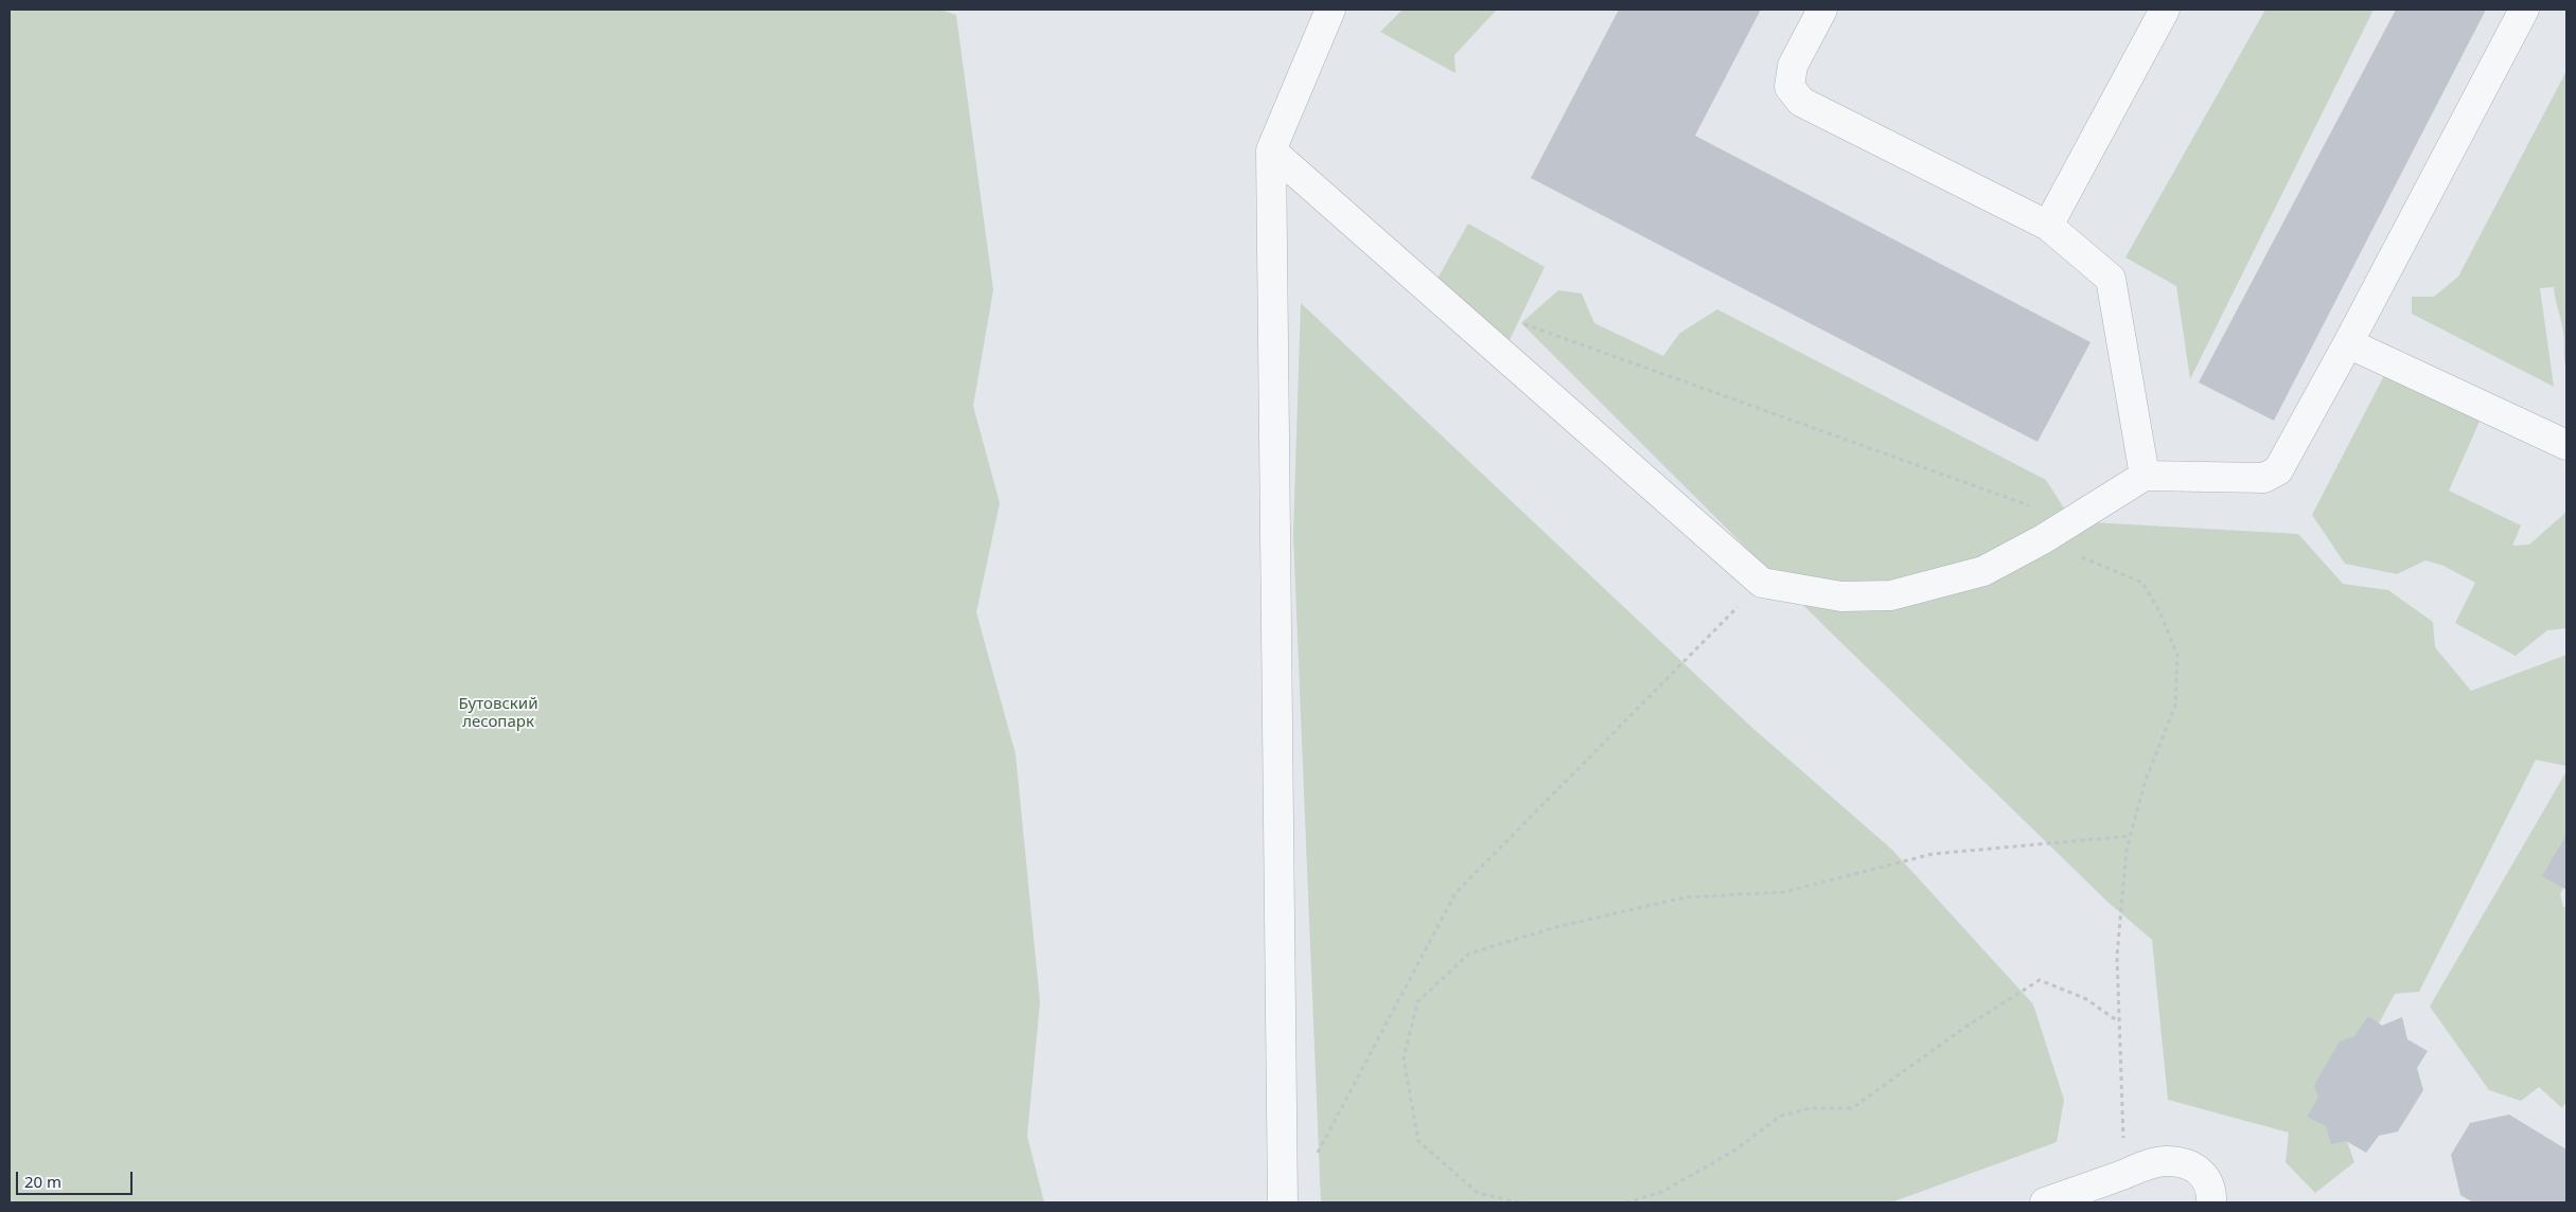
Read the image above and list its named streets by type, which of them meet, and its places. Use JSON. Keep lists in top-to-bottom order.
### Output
{
  "parks": ["Бутовский лесопарк"],
  "scale_bar": "20 m"
}
